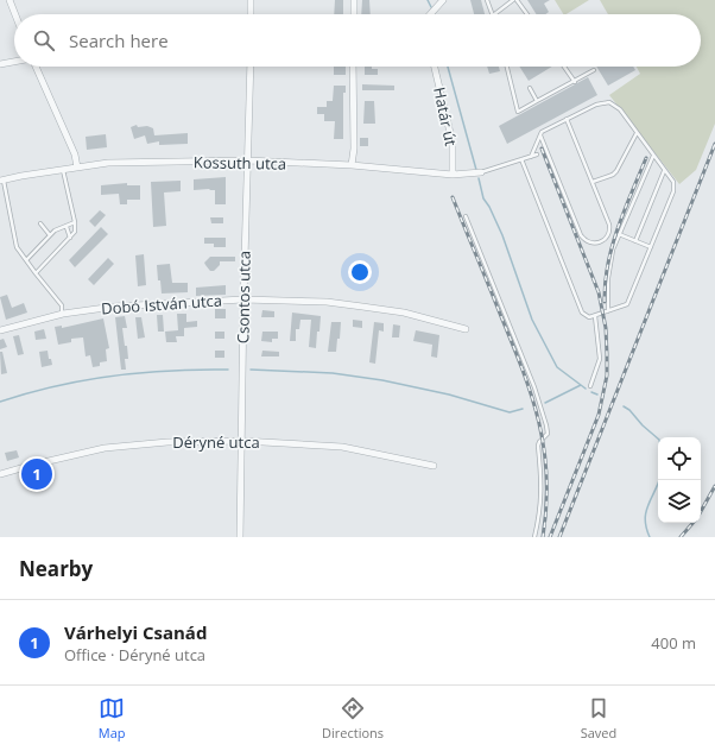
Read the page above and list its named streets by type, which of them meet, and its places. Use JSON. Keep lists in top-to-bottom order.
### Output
{
  "streets": {
    "street": [
      "Határ út",
      "Kossuth utca",
      "Csontos utca",
      "Dobó István utca",
      "Déryné utca"
    ]
  },
  "crossings": [
    ["Határ út", "Kossuth utca"],
    ["Kossuth utca", "Csontos utca"],
    ["Csontos utca", "Dobó István utca"],
    ["Csontos utca", "Déryné utca"]
  ],
  "page": {
    "search": "Search here",
    "pins": "1",
    "heading": "Nearby",
    "list": [
      {
        "mark": "1",
        "name": "Várhelyi Csanád",
        "note": "Office · Déryné utca",
        "value": "400 m"
      }
    ],
    "nav": ["Map", "Directions", "Saved"]
  }
}
